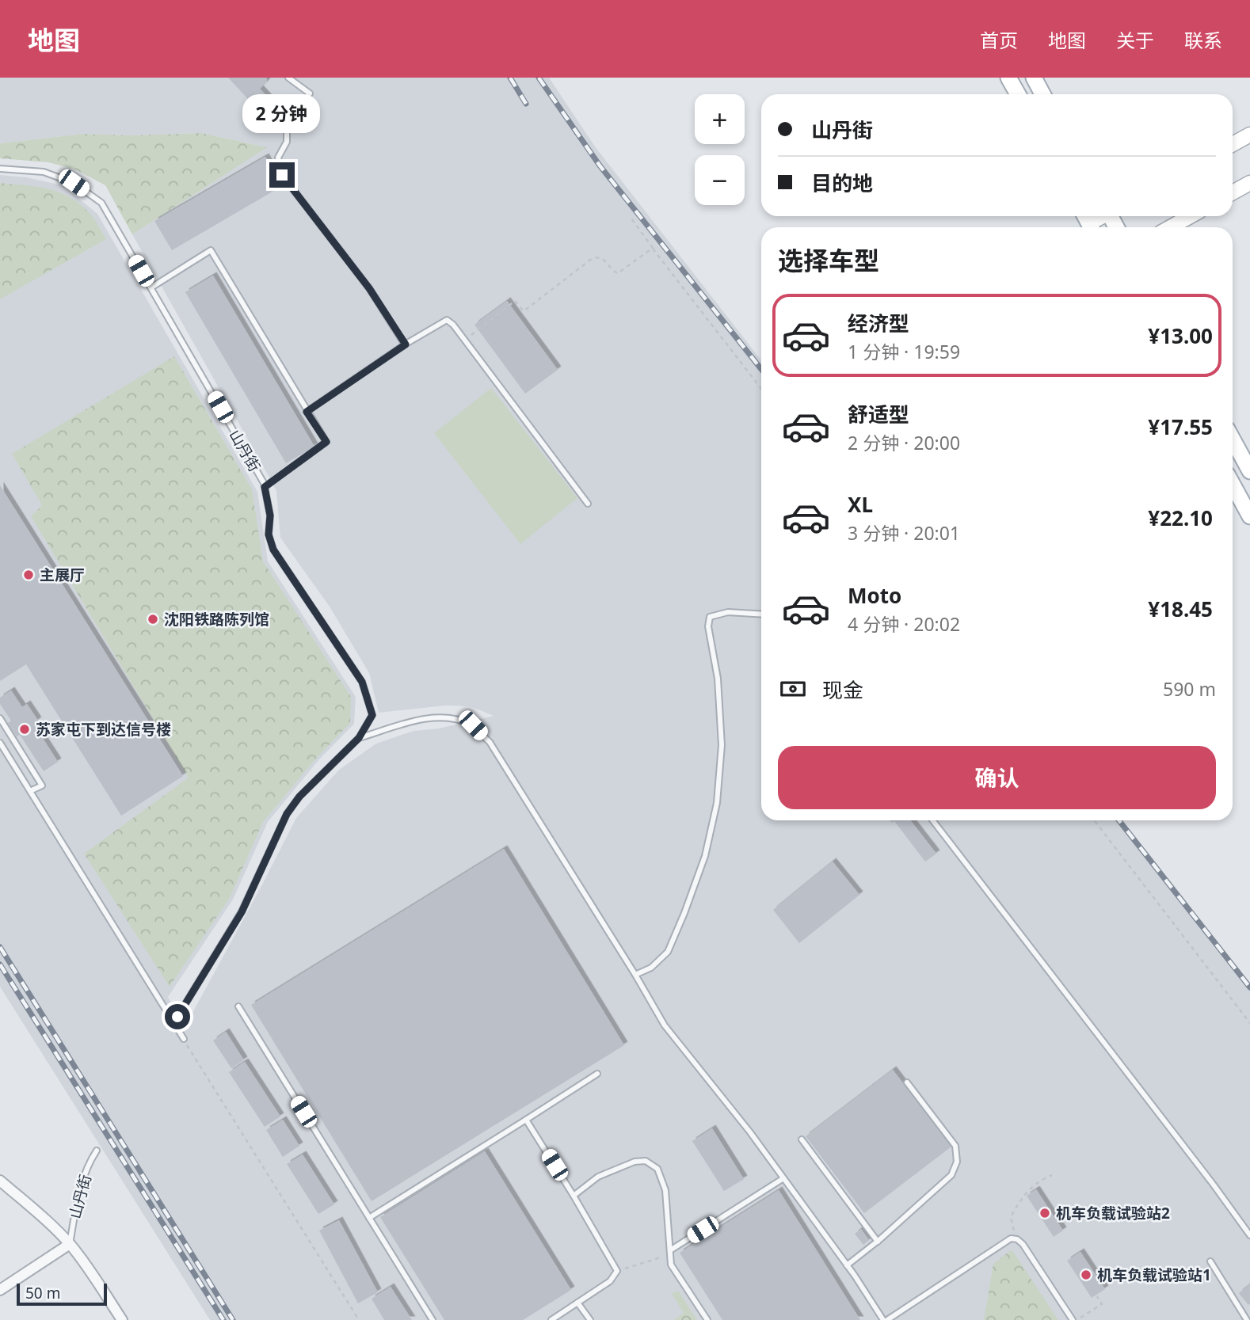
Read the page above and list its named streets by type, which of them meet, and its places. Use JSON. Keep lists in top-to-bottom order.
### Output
{
  "streets": {
    "lane": ["山丹街"]
  },
  "places": [
    "主展厅",
    "沈阳铁路陈列馆",
    "苏家屯下到达信号楼",
    "机车负载试验站2",
    "机车负载试验站1"
  ],
  "scale_bar": "50 m",
  "page": {
    "header": "地图",
    "nav": [
      "首页",
      "地图",
      "关于",
      "联系"
    ],
    "map_buttons": ["+", "−"],
    "bubble": "2 分钟",
    "banner": ["山丹街", "目的地"],
    "heading": "选择车型",
    "list": [
      {
        "name": "经济型",
        "note": "1 分钟 · 19:59",
        "value": "¥13.00"
      },
      {
        "name": "舒适型",
        "note": "2 分钟 · 20:00",
        "value": "¥17.55"
      },
      {
        "name": "XL",
        "note": "3 分钟 · 20:01",
        "value": "¥22.10"
      },
      {
        "name": "Moto",
        "note": "4 分钟 · 20:02",
        "value": "¥18.45"
      }
    ],
    "pay": ["现金", "590 m"],
    "buttons": "确认",
    "scale": "50 m"
  }
}
